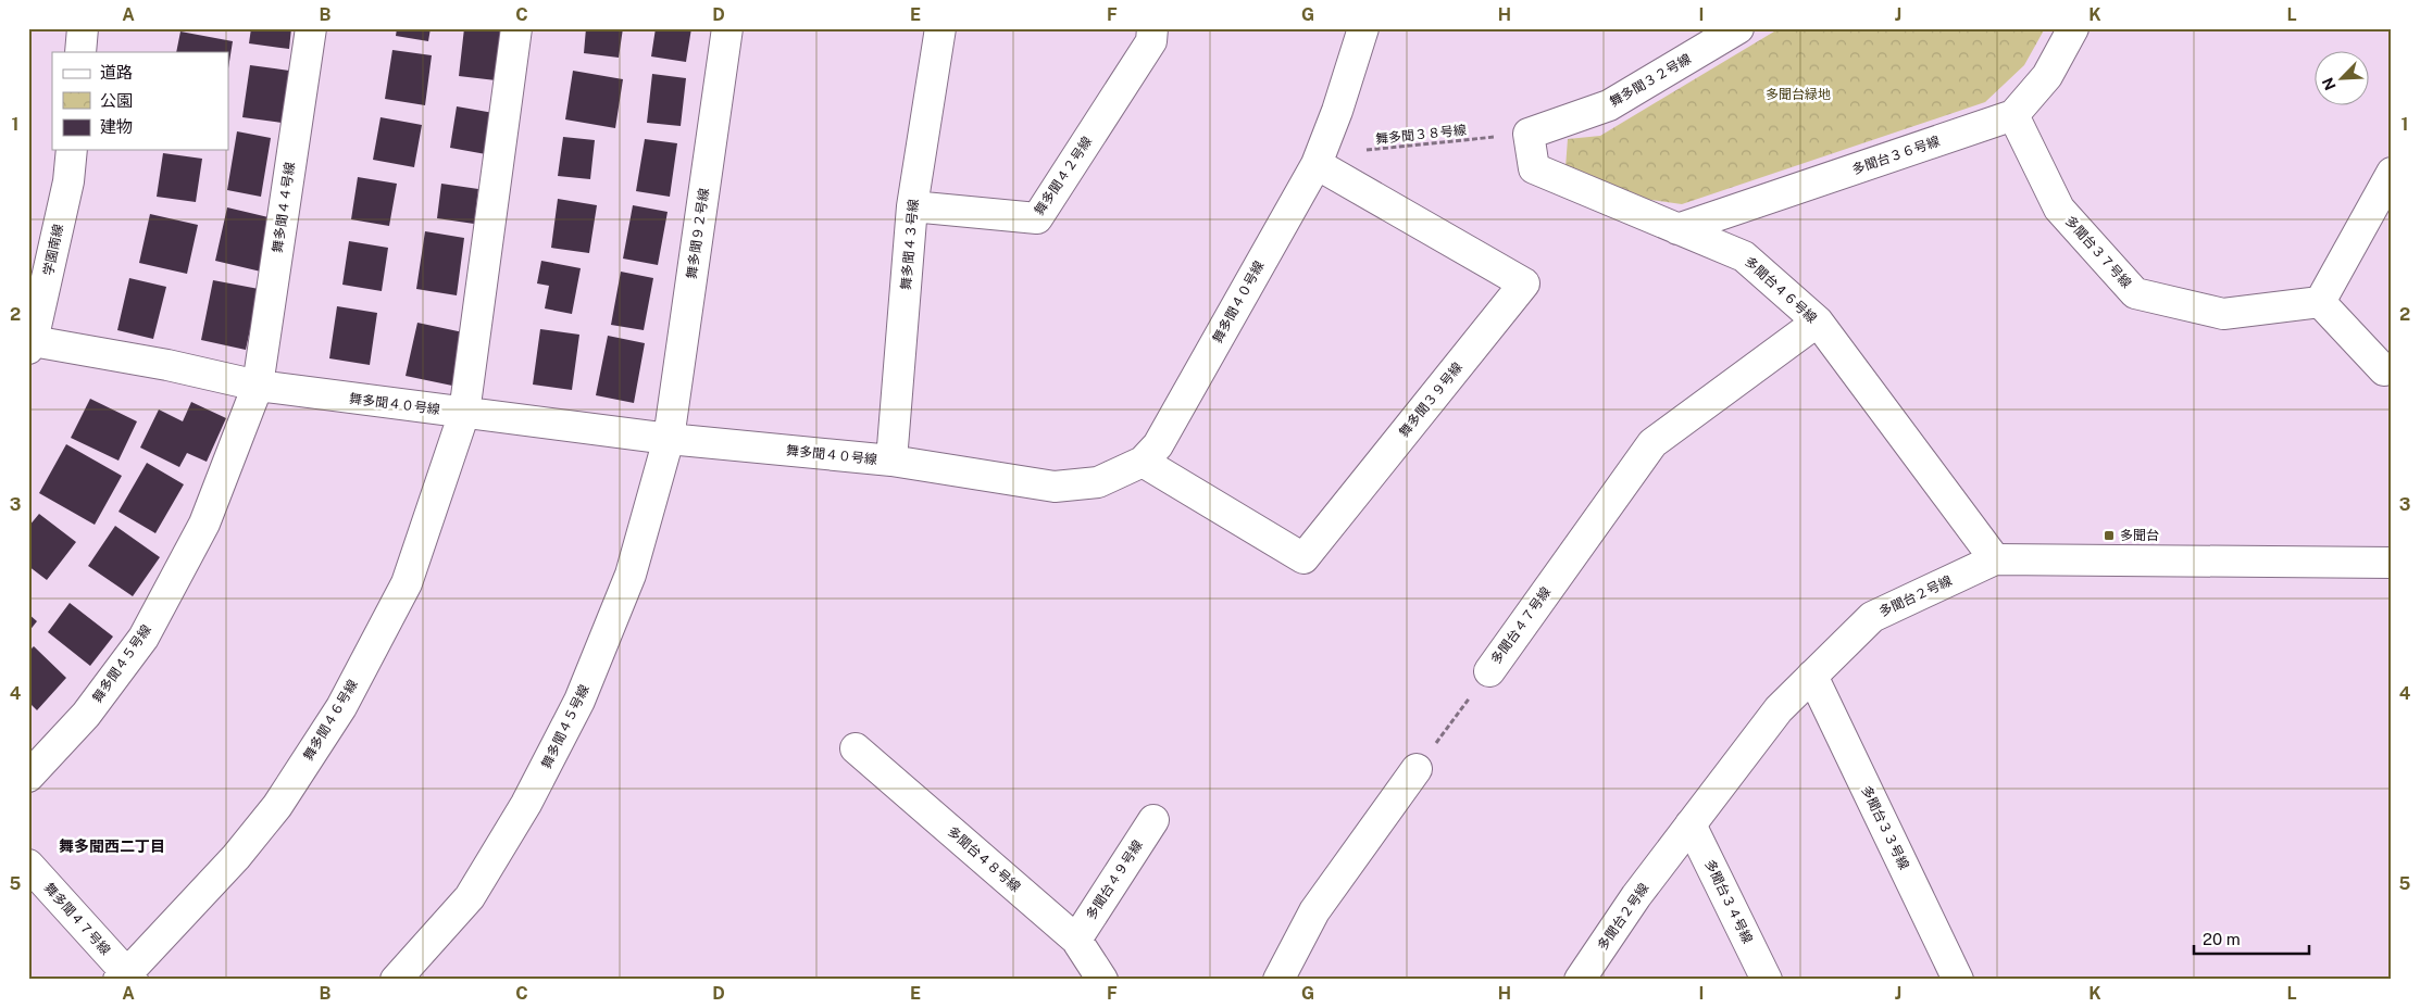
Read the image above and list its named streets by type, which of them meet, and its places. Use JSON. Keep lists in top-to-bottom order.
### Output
{
  "streets": {
    "street": [
      "舞多聞３２号線",
      "多聞台３６号線",
      "舞多聞４２号線",
      "舞多聞４４号線",
      "舞多聞９２号線",
      "舞多聞４３号線",
      "学園南線",
      "多聞台３７号線",
      "多聞台４６号線",
      "舞多聞４０号線",
      "舞多聞３９号線",
      "多聞台２号線",
      "多聞台４７号線",
      "舞多聞４５号線",
      "舞多聞４６号線",
      "多聞台３３号線",
      "多聞台４８号線",
      "多聞台４９号線",
      "多聞台３４号線",
      "舞多聞４７号線"
    ],
    "path": ["舞多聞３８号線"]
  },
  "crossings": [
    ["舞多聞３２号線", "舞多聞３８号線"],
    ["舞多聞３２号線", "多聞台４６号線"],
    ["舞多聞３８号線", "多聞台４６号線"],
    ["舞多聞３８号線", "舞多聞４０号線"],
    ["舞多聞３８号線", "舞多聞３９号線"],
    ["多聞台３６号線", "多聞台３７号線"],
    ["多聞台３６号線", "多聞台４６号線"],
    ["舞多聞４２号線", "舞多聞４３号線"],
    ["舞多聞４４号線", "舞多聞４０号線"],
    ["舞多聞４４号線", "舞多聞４５号線"],
    ["舞多聞９２号線", "舞多聞４０号線"],
    ["舞多聞９２号線", "舞多聞４５号線"],
    ["舞多聞４３号線", "舞多聞４０号線"],
    ["学園南線", "舞多聞４０号線"],
    ["多聞台４６号線", "多聞台２号線"],
    ["多聞台４６号線", "多聞台４７号線"],
    ["舞多聞４０号線", "舞多聞３９号線"],
    ["舞多聞４０号線", "舞多聞４５号線"],
    ["舞多聞４０号線", "舞多聞４６号線"],
    ["多聞台２号線", "多聞台３３号線"],
    ["多聞台２号線", "多聞台３４号線"],
    ["舞多聞４６号線", "舞多聞４７号線"],
    ["多聞台４８号線", "多聞台４９号線"]
  ],
  "districts": ["舞多聞西二丁目"],
  "parks": ["多聞台緑地"],
  "places": {
    "transit": ["多聞台"]
  },
  "legend": ["道路", "公園", "建物"],
  "scale_bar": "20 m",
  "north": "bottom left",
  "grid": {
    "columns": [
      "A",
      "B",
      "C",
      "D",
      "E",
      "F",
      "G",
      "H",
      "I",
      "J",
      "K",
      "L"
    ],
    "rows": [
      "1",
      "2",
      "3",
      "4",
      "5"
    ]
  }
}
